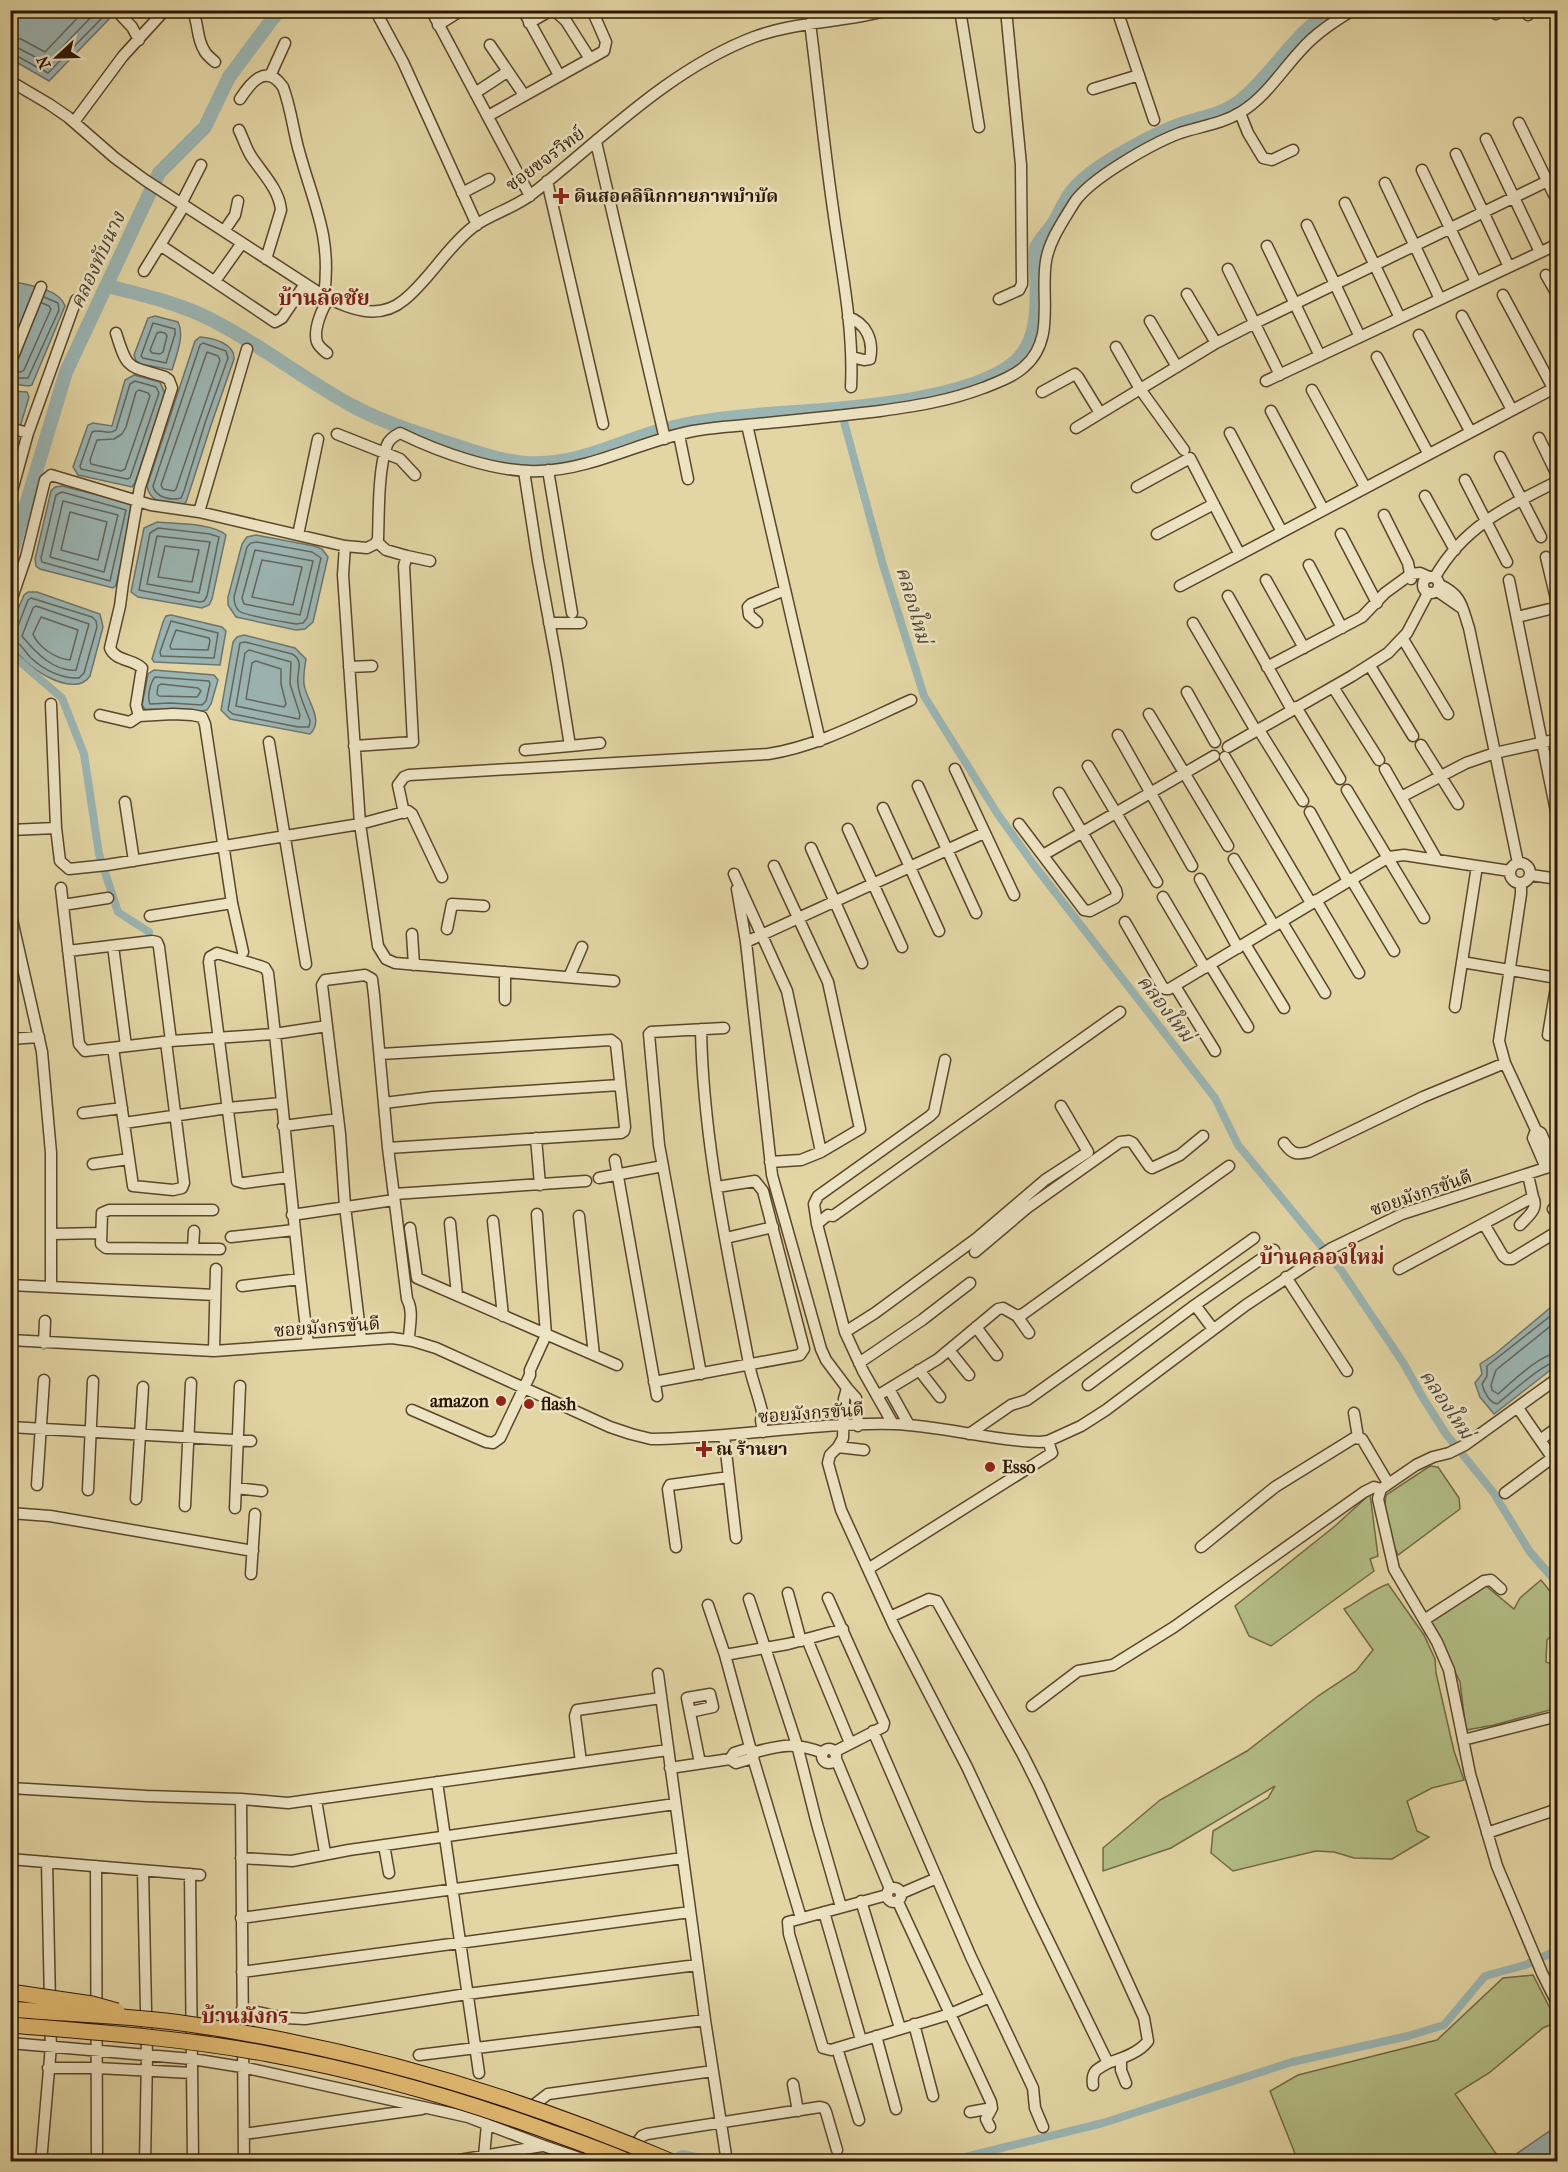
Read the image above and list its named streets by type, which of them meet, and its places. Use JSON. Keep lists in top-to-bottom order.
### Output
{
  "streets": {
    "street": ["ซอยขจรวิทย์", "ซอยมังกรขันดี"]
  },
  "districts": ["บ้านลัดชัย", "บ้านคลองใหม่", "บ้านมังกร"],
  "water": ["คลองทับนาง", "คลองใหม่"],
  "places": {
    "health": ["ดินสอคลินิกกายภาพบำบัด", "ณ ร้านยา"],
    "other": ["amazon", "flash", "Esso"]
  },
  "north": "left"
}
